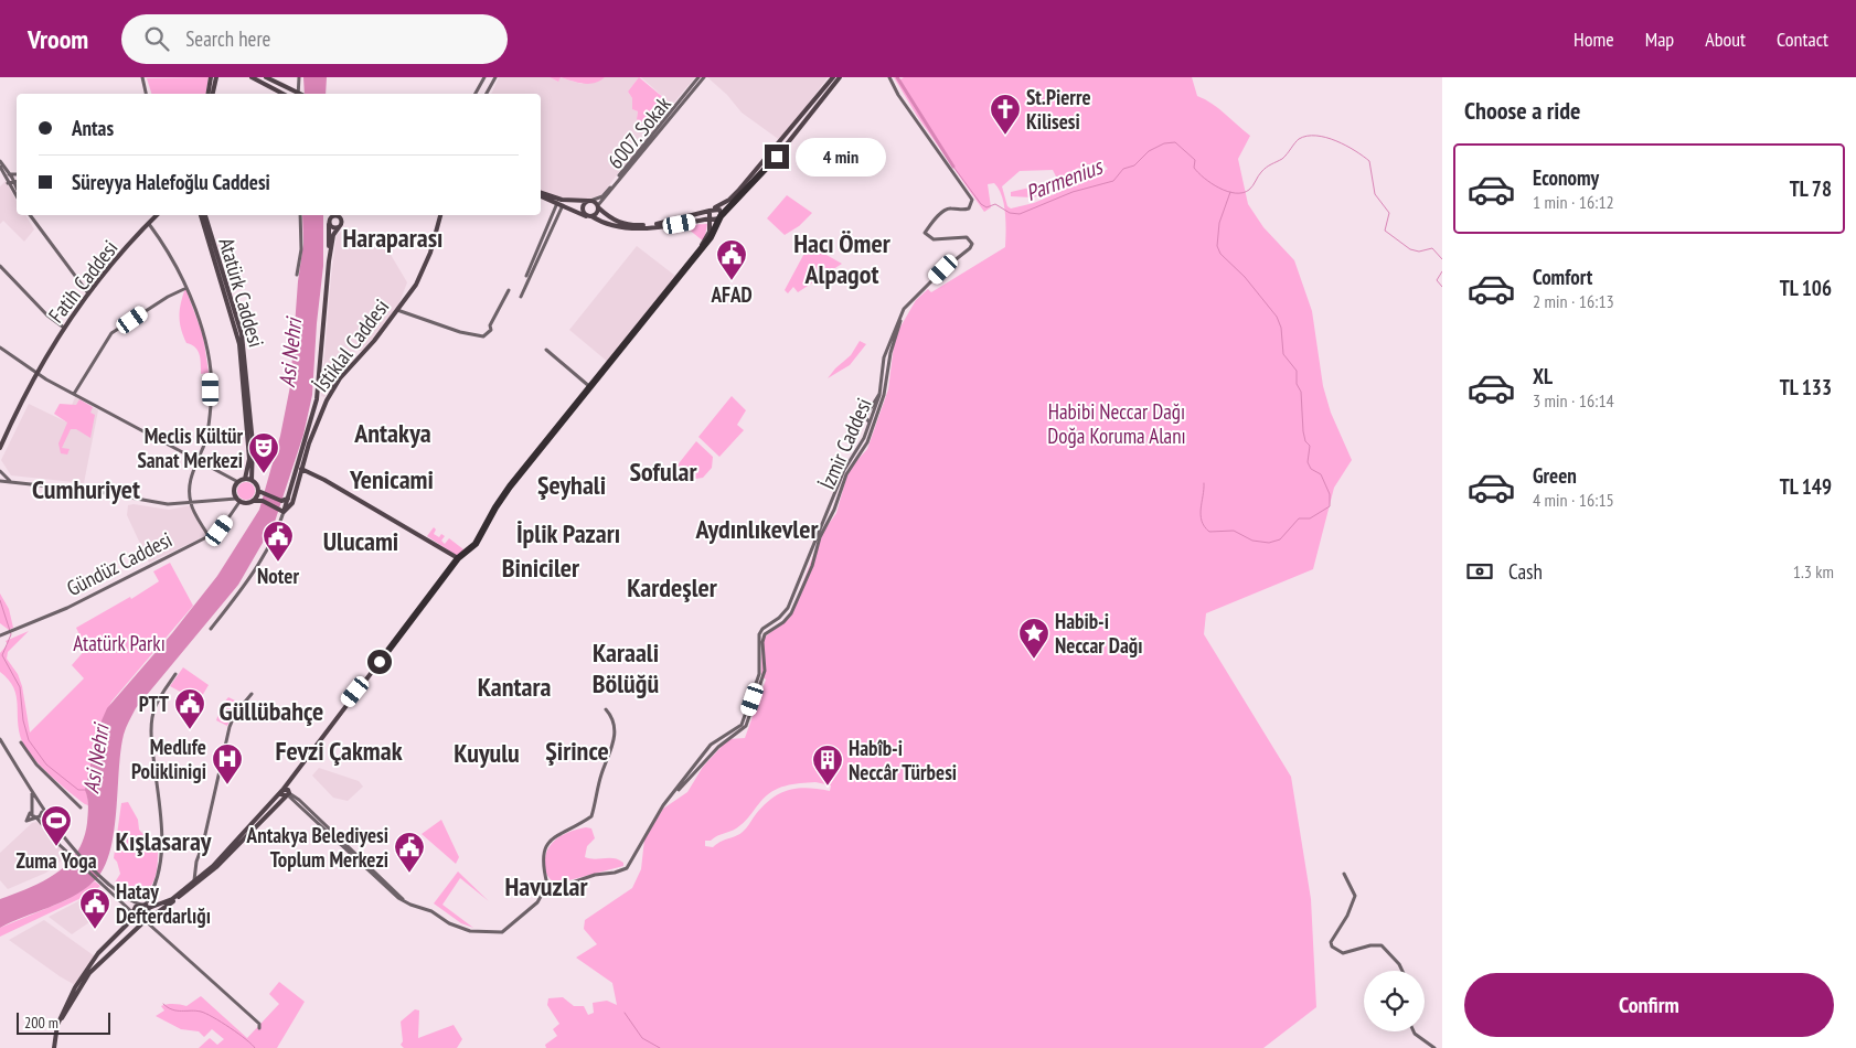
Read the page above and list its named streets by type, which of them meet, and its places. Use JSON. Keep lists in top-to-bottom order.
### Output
{
  "streets": {
    "main road": ["Fatih Caddesi", "Atatürk Caddesi", "İstiklal Caddesi"],
    "street": ["6007. Sokak", "İzmir Caddesi", "Gündüz Caddesi"]
  },
  "crossings": [
    ["Atatürk Caddesi", "Gündüz Caddesi"]
  ],
  "districts": [
    "Haraparası",
    "Hacı Ömer Alpagot",
    "Antakya",
    "Sofular",
    "Yenicami",
    "Şeyhali",
    "Cumhuriyet",
    "Aydınlıkevler",
    "İplik Pazarı",
    "Ulucami",
    "Biniciler",
    "Kardeşler",
    "Karaali Bölüğü",
    "Kantara",
    "Güllübahçe",
    "Fevzi Çakmak",
    "Şirince",
    "Kuyulu",
    "Kışlasaray",
    "Havuzlar"
  ],
  "water": ["Parmenius", "Asi Nehri"],
  "parks": ["Habibi Neccar Dağı Doğa Koruma Alanı", "Atatürk Parkı"],
  "places": {
    "church": ["St.Pierre Kilisesi"],
    "public building": [
      "AFAD",
      "Noter",
      "PTT",
      "Antakya Belediyesi Toplum Merkezi",
      "Hatay Defterdarlığı"
    ],
    "theatre": ["Meclis Kültür Sanat Merkezi"],
    "place": ["Habib-i Neccar Dağı"],
    "hospital": ["Medlıfe Poliklinigi"],
    "building": ["Habîb-i Neccâr Türbesi"],
    "sports": ["Zuma Yoga"]
  },
  "scale_bar": "200 m",
  "page": {
    "header": "Vroom",
    "search": "Search here",
    "nav": [
      "Home",
      "Map",
      "About",
      "Contact"
    ],
    "heading": "Choose a ride",
    "banner": ["Antas", "Süreyya Halefoğlu Caddesi"],
    "bubble": "4 min",
    "list": [
      {
        "name": "Economy",
        "note": "1 min · 16:12",
        "value": "TL 78"
      },
      {
        "name": "Comfort",
        "note": "2 min · 16:13",
        "value": "TL 106"
      },
      {
        "name": "XL",
        "note": "3 min · 16:14",
        "value": "TL 133"
      },
      {
        "name": "Green",
        "note": "4 min · 16:15",
        "value": "TL 149"
      }
    ],
    "pay": ["Cash", "1.3 km"],
    "buttons": "Confirm",
    "scale": "200 m"
  }
}
